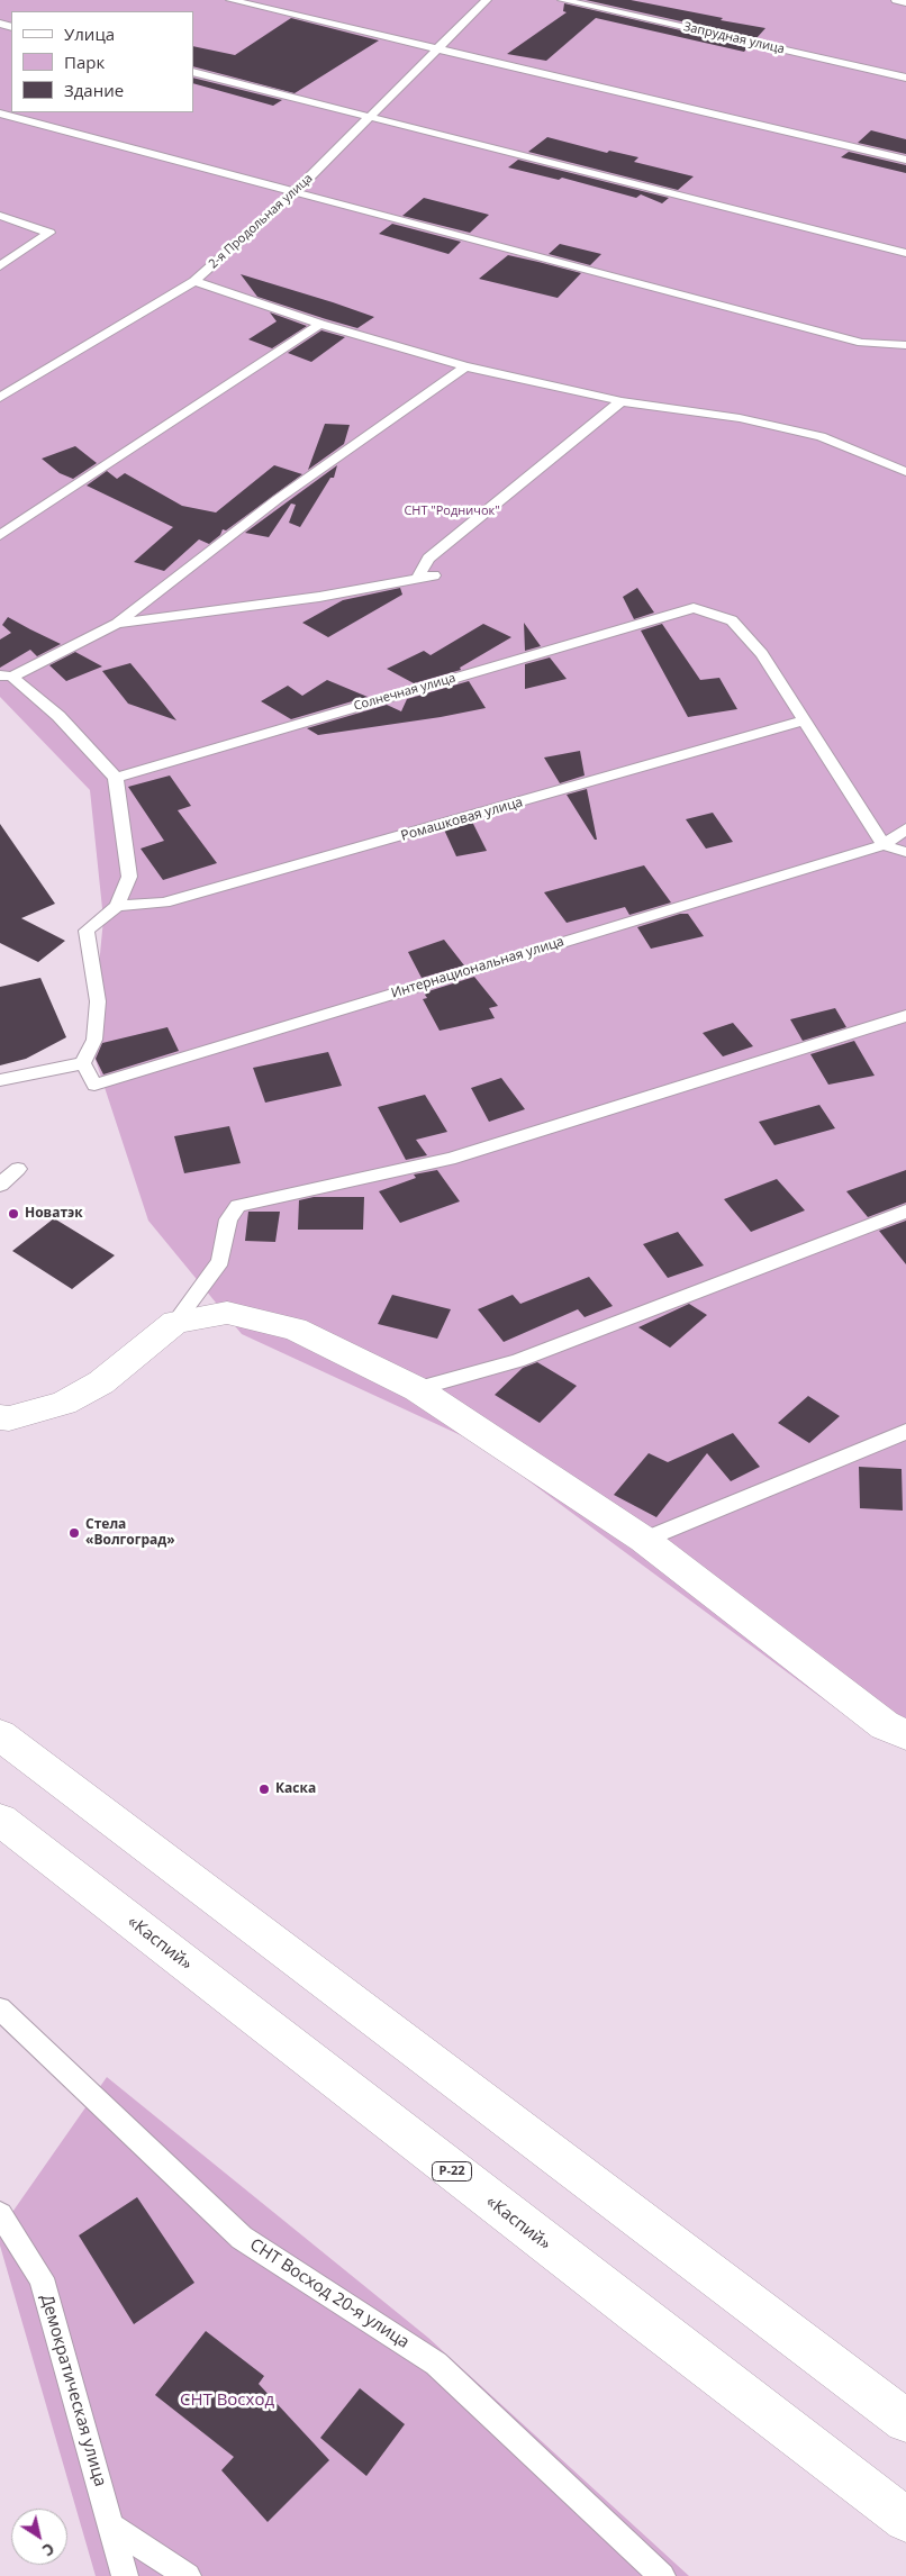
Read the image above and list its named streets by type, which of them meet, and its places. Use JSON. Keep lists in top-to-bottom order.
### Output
{
  "streets": {
    "main road": ["«Каспий»", "Р-22"],
    "lane": [
      "Запрудная улица",
      "2-я Продольная улица",
      "Солнечная улица",
      "Ромашковая улица",
      "Интернациональная улица",
      "СНТ Восход 20-я улица",
      "Демократическая улица"
    ]
  },
  "crossings": [
    ["Солнечная улица", "Ромашковая улица"]
  ],
  "parks": ["СНТ \"Родничок\"", "СНТ Восход"],
  "places": ["Новатэк", "Стела «Волгоград»", "Каска"],
  "legend": ["Улица", "Парк", "Здание"],
  "north": "bottom right"
}
